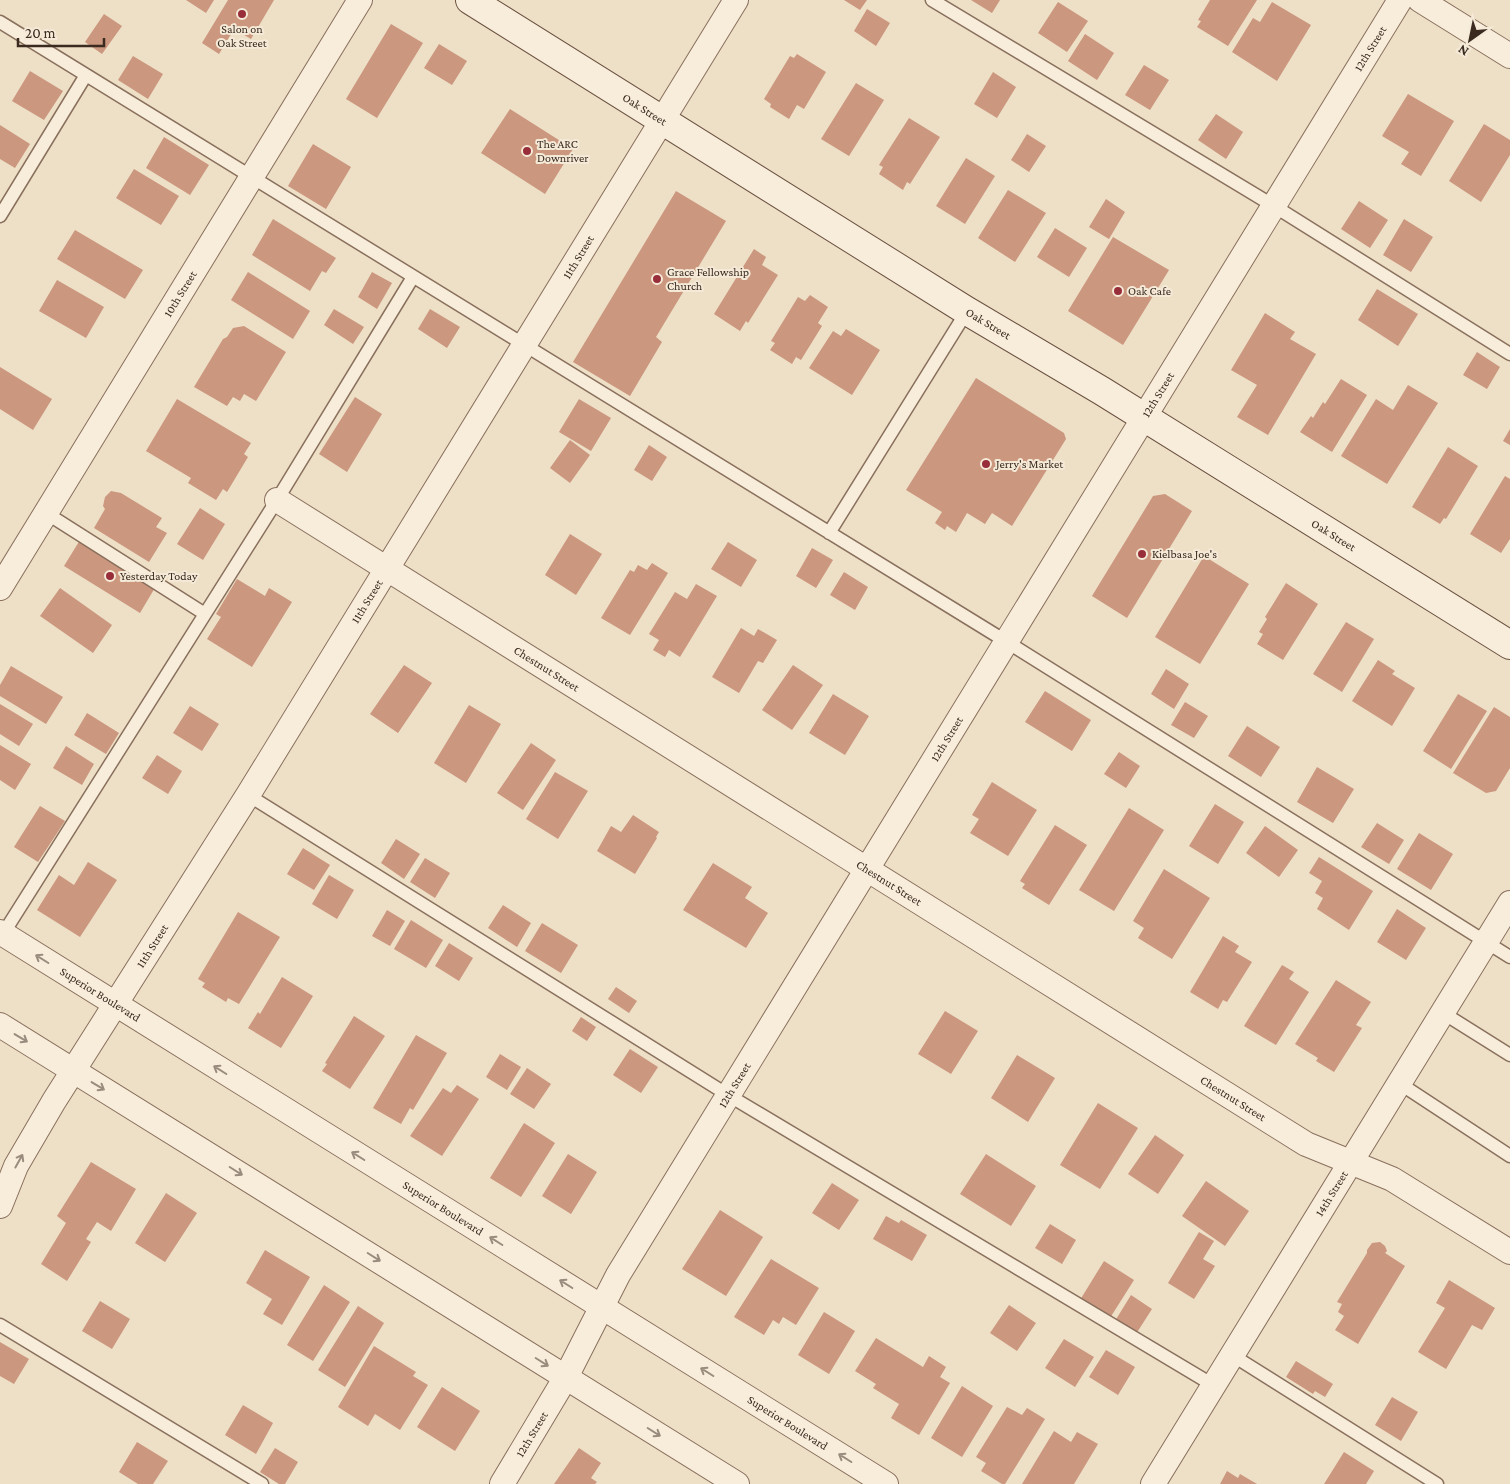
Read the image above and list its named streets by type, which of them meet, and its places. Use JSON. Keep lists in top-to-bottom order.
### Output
{
  "streets": {
    "street": [
      "12th Street",
      "Oak Street",
      "11th Street",
      "10th Street",
      "Chestnut Street",
      "Superior Boulevard",
      "14th Street"
    ]
  },
  "crossings": [
    ["12th Street", "Oak Street"],
    ["12th Street", "Chestnut Street"],
    ["12th Street", "Superior Boulevard"],
    ["Oak Street", "11th Street"],
    ["11th Street", "Chestnut Street"],
    ["11th Street", "Superior Boulevard"],
    ["Chestnut Street", "14th Street"]
  ],
  "places": [
    "Salon on Oak Street",
    "The ARC Downriver",
    "Grace Fellowship Church",
    "Oak Cafe",
    "Jerry's Market",
    "Kielbasa Joe's",
    "Yesterday Today"
  ],
  "scale_bar": "20 m",
  "north": "bottom left"
}
